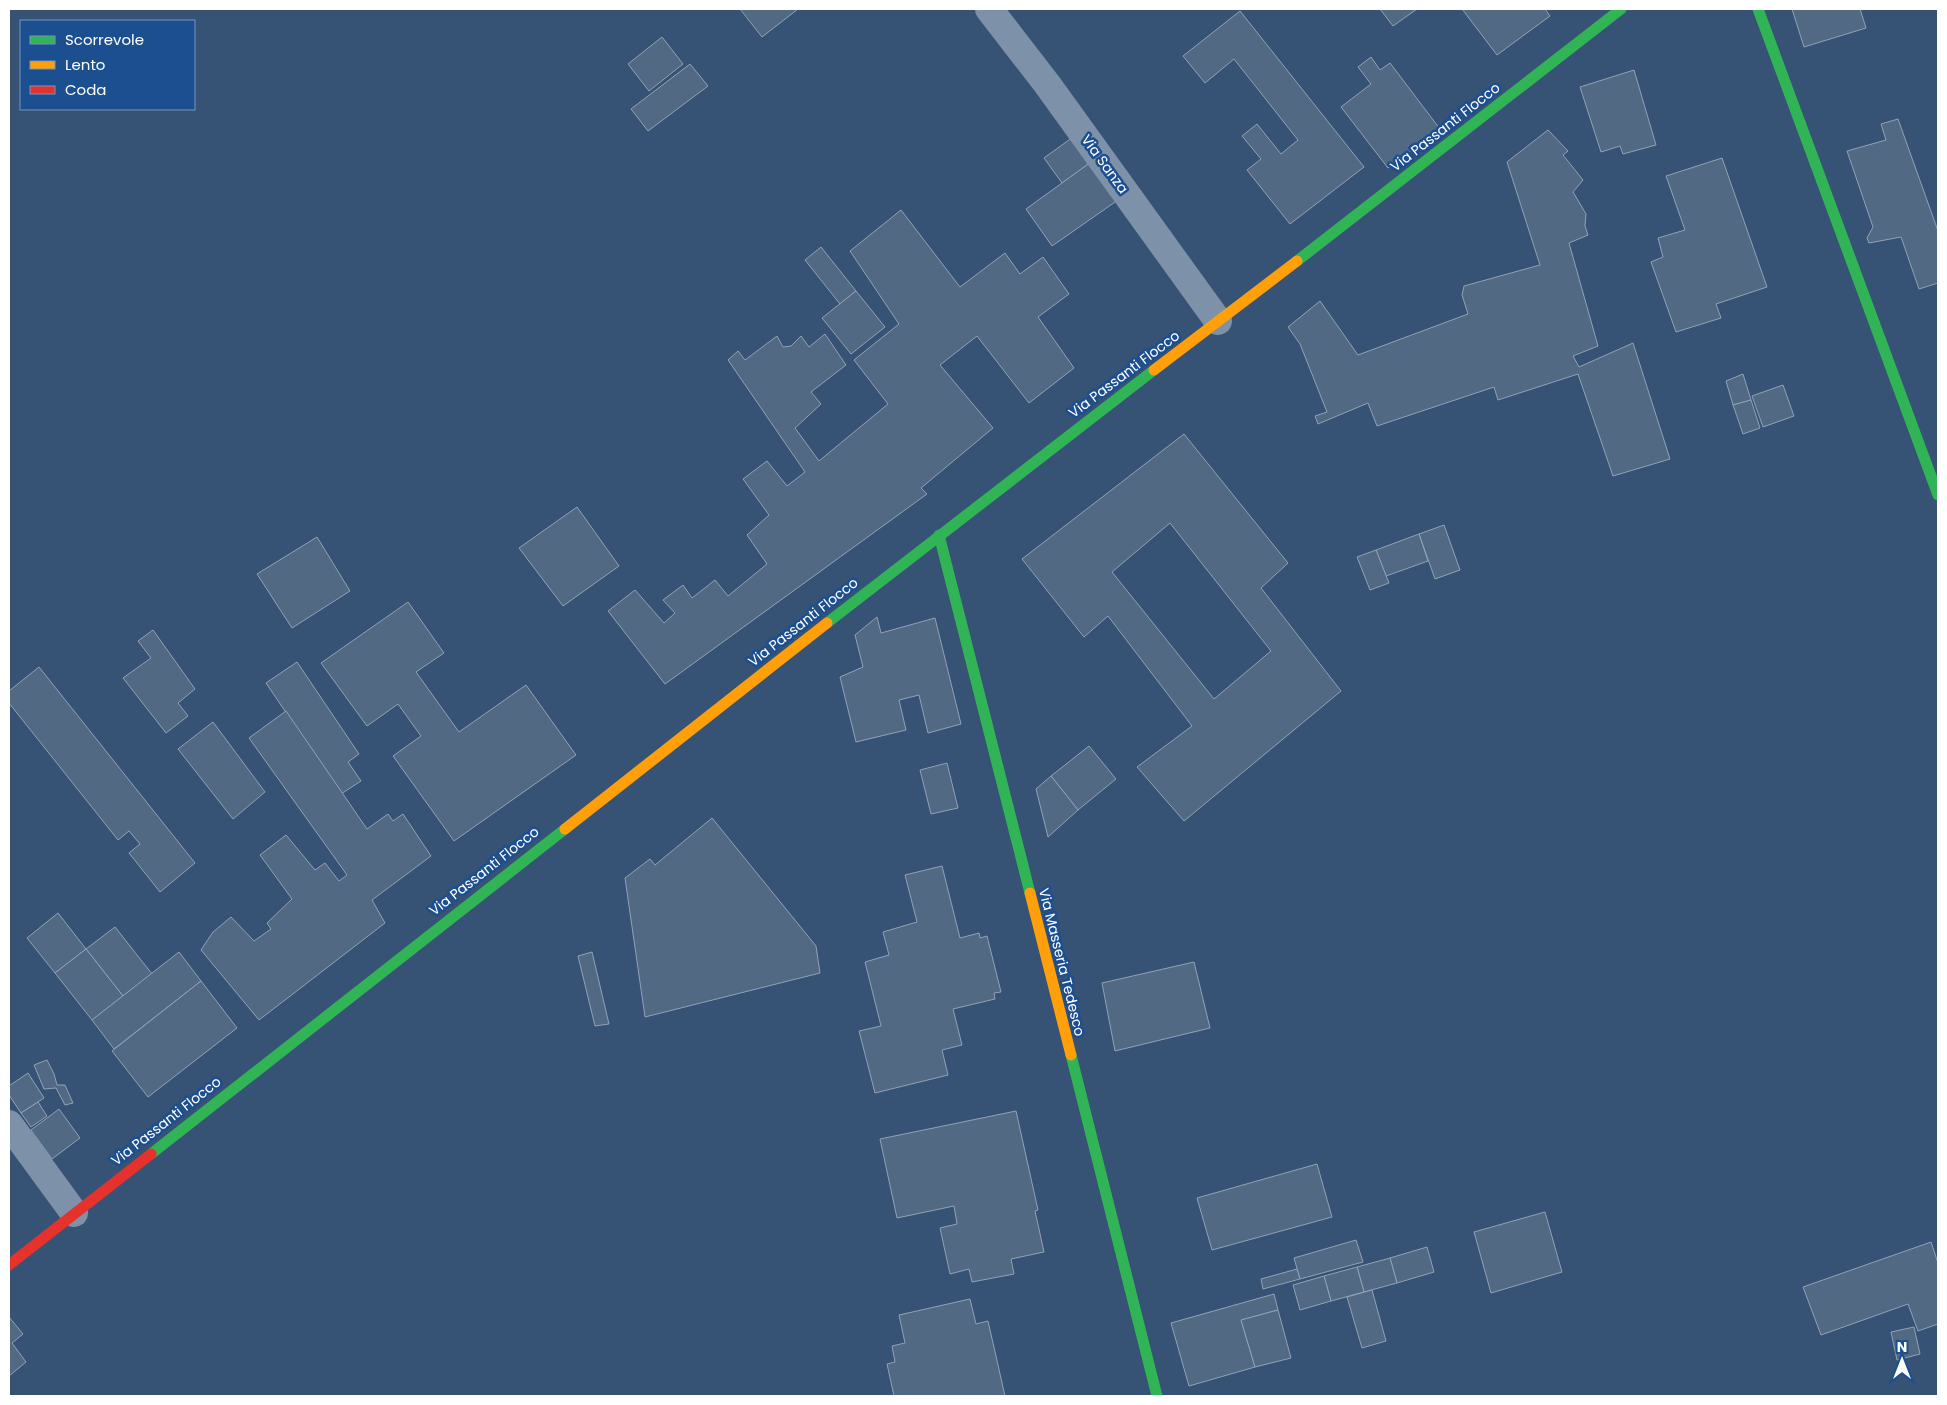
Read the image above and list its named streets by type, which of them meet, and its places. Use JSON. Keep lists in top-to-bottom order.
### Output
{
  "streets": {
    "main road": ["Via Passanti Flocco", "Via Masseria Tedesco"],
    "street": ["Via Sanza"]
  },
  "crossings": [
    ["Via Passanti Flocco", "Via Sanza"],
    ["Via Passanti Flocco", "Via Masseria Tedesco"]
  ],
  "legend": ["Scorrevole", "Lento", "Coda"],
  "north": "top"
}
